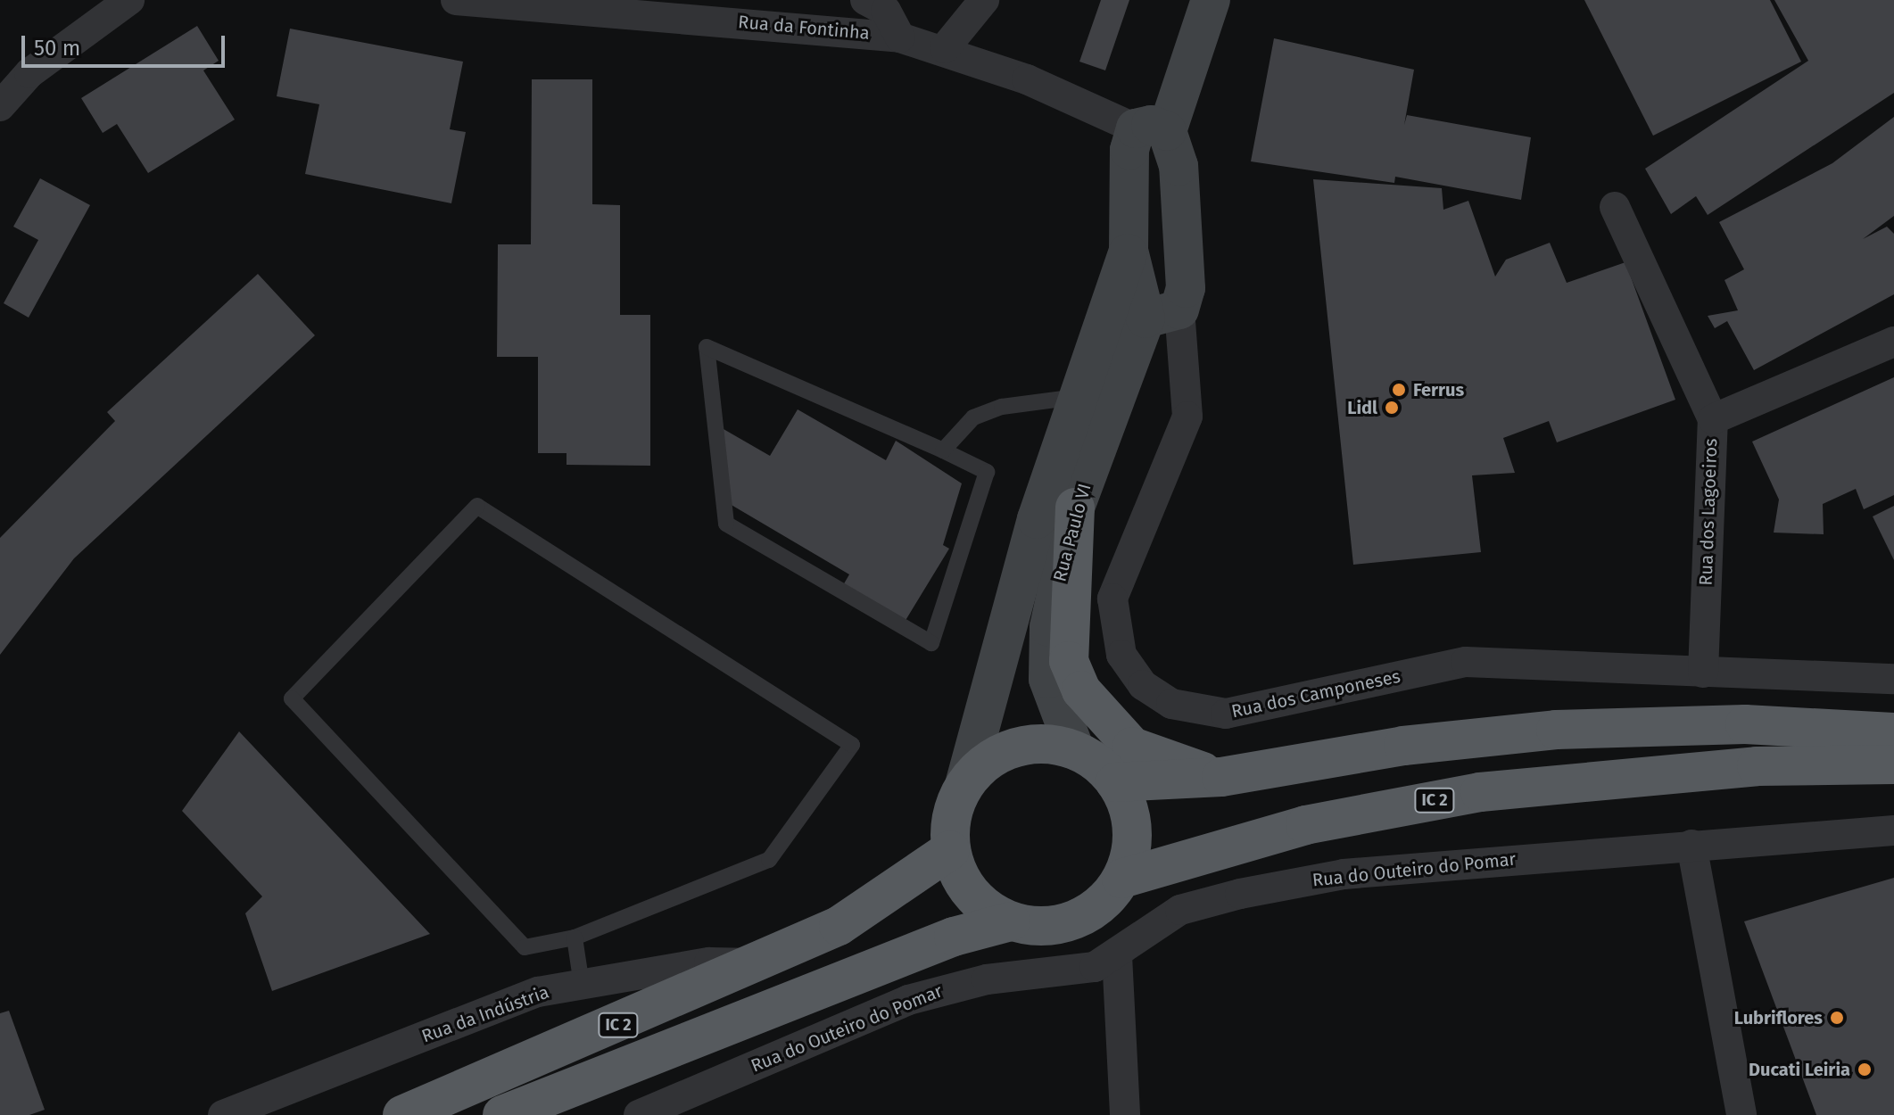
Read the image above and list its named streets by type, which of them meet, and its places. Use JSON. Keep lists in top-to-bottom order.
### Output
{
  "streets": {
    "highway": ["IC 2"],
    "main road": ["Rua Paulo VI"],
    "street": [
      "Rua da Fontinha",
      "Rua dos Lagoeiros",
      "Rua dos Camponeses",
      "Rua do Outeiro do Pomar",
      "Rua da Indústria"
    ]
  },
  "crossings": [
    ["Rua da Fontinha", "Rua Paulo VI"],
    ["Rua dos Lagoeiros", "Rua dos Camponeses"],
    ["Rua Paulo VI", "Rua dos Camponeses"],
    ["Rua Paulo VI", "IC 2"],
    ["IC 2", "Rua da Indústria"]
  ],
  "places": [
    "Ferrus",
    "Lidl",
    "Lubriflores",
    "Ducati Leiria"
  ],
  "scale_bar": "50 m"
}
